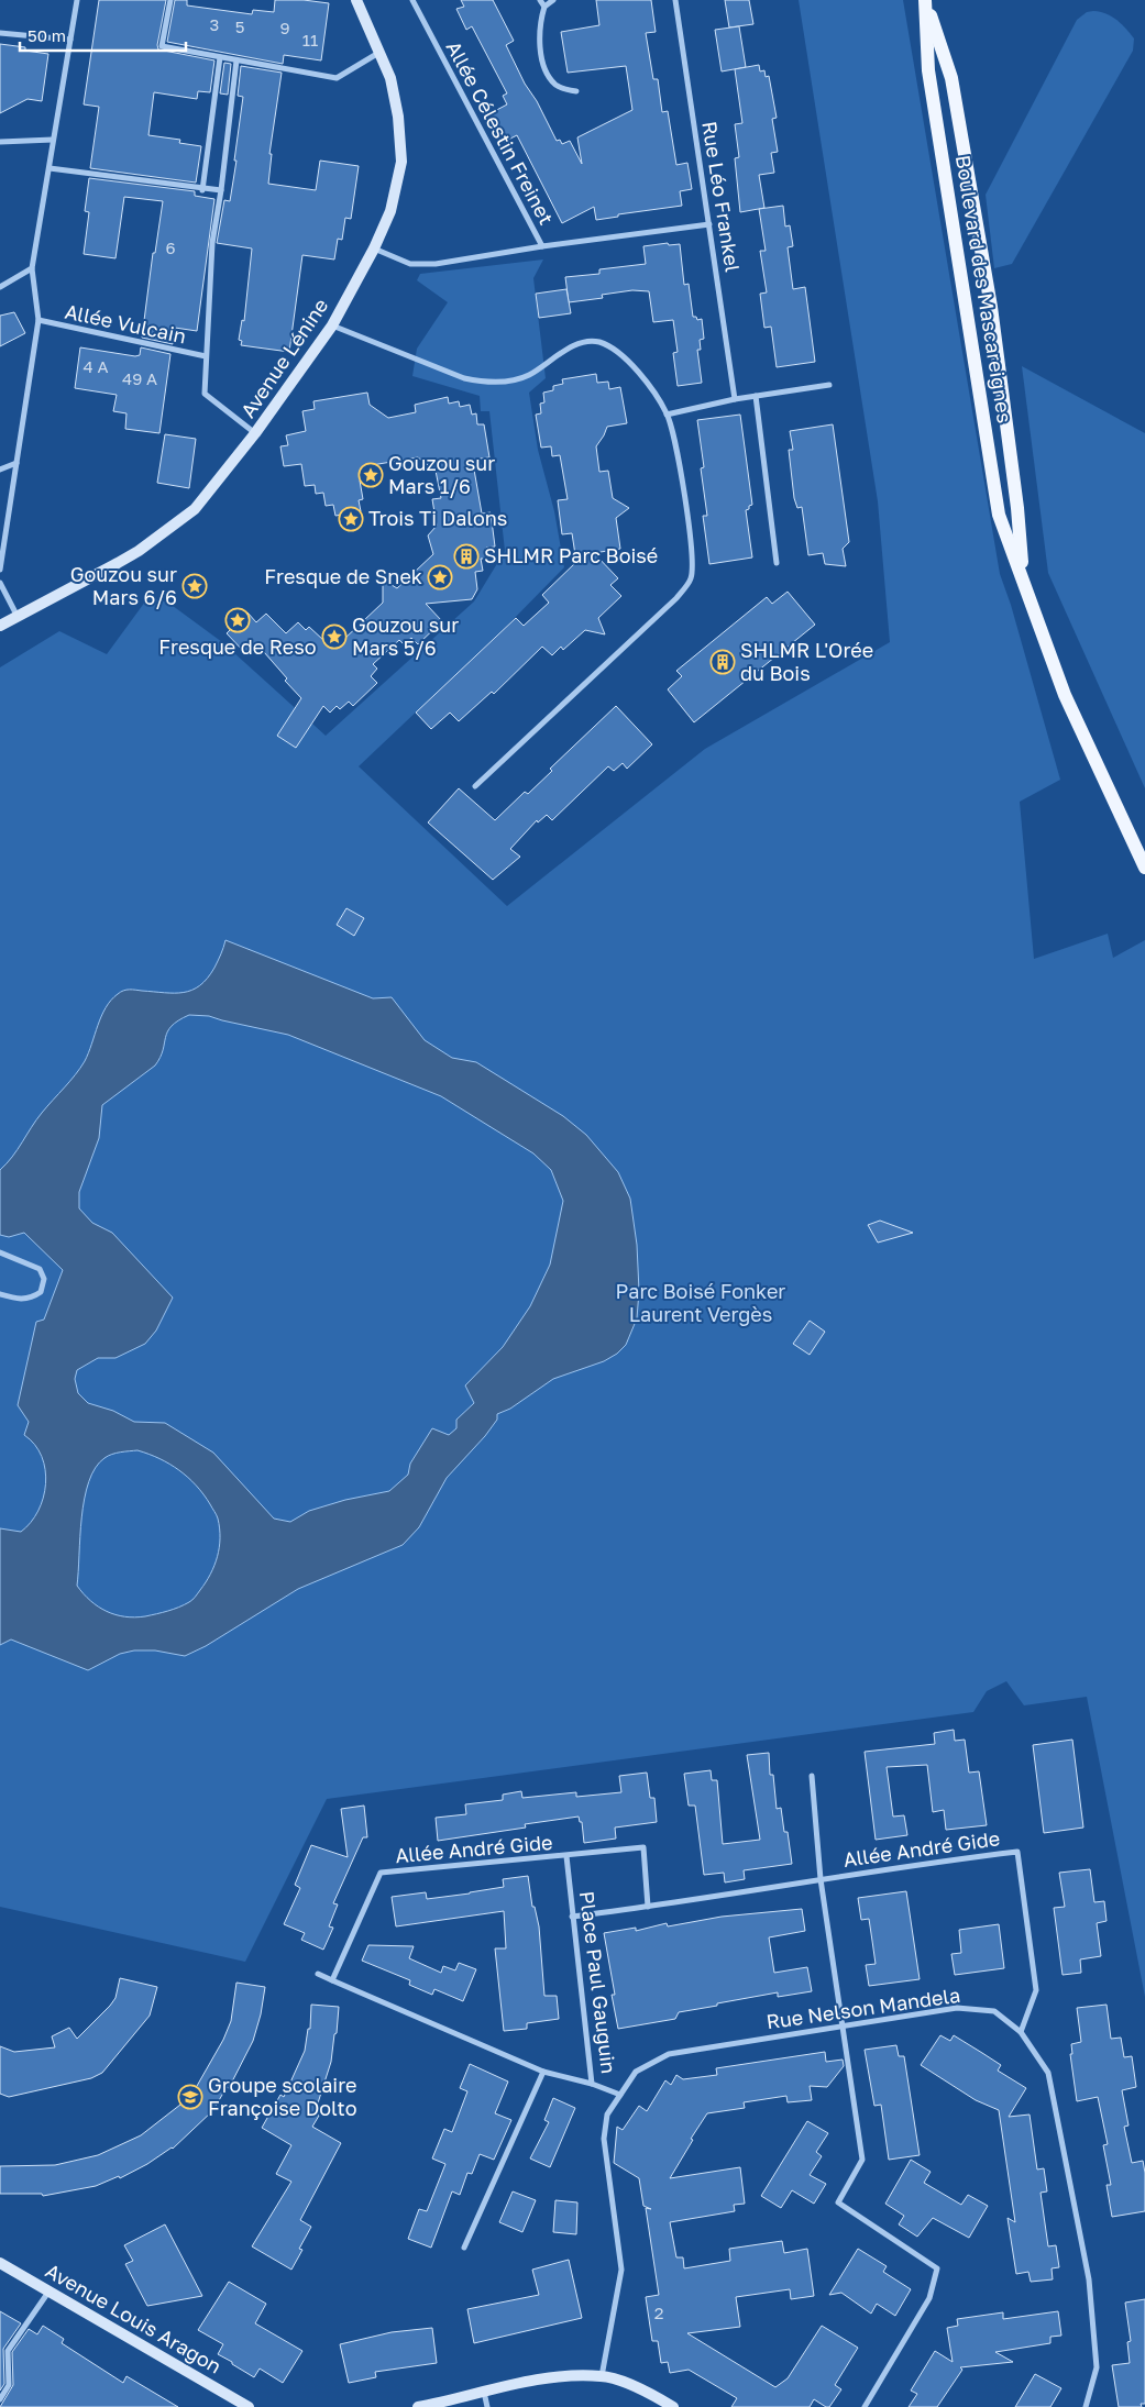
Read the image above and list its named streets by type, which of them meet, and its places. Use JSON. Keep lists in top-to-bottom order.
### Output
{
  "streets": {
    "main road": ["Boulevard des Mascareignes"],
    "street": [
      "Allée Célestin Freinet",
      "Rue Léo Frankel",
      "Allée Vulcain",
      "Avenue Lénine",
      "Allée André Gide",
      "Place Paul Gauguin",
      "Rue Nelson Mandela",
      "Avenue Louis Aragon"
    ]
  },
  "crossings": [
    ["Allée Célestin Freinet", "Rue Léo Frankel"],
    ["Allée André Gide", "Place Paul Gauguin"],
    ["Allée André Gide", "Rue Nelson Mandela"],
    ["Place Paul Gauguin", "Rue Nelson Mandela"]
  ],
  "parks": ["Parc Boisé Fonker Laurent Vergès"],
  "places": {
    "place": [
      "Gouzou sur Mars 1/6",
      "Trois Ti Dalons",
      "Fresque de Snek",
      "Gouzou sur Mars 6/6",
      "Fresque de Reso",
      "Gouzou sur Mars 5/6"
    ],
    "building": ["SHLMR Parc Boisé", "SHLMR L'Orée du Bois"],
    "school or university": ["Groupe scolaire Françoise Dolto"]
  },
  "house_numbers": [
    "3",
    "5",
    "9",
    "11",
    "6",
    "4 A",
    "49 A",
    "2"
  ],
  "scale_bar": "50 m"
}
